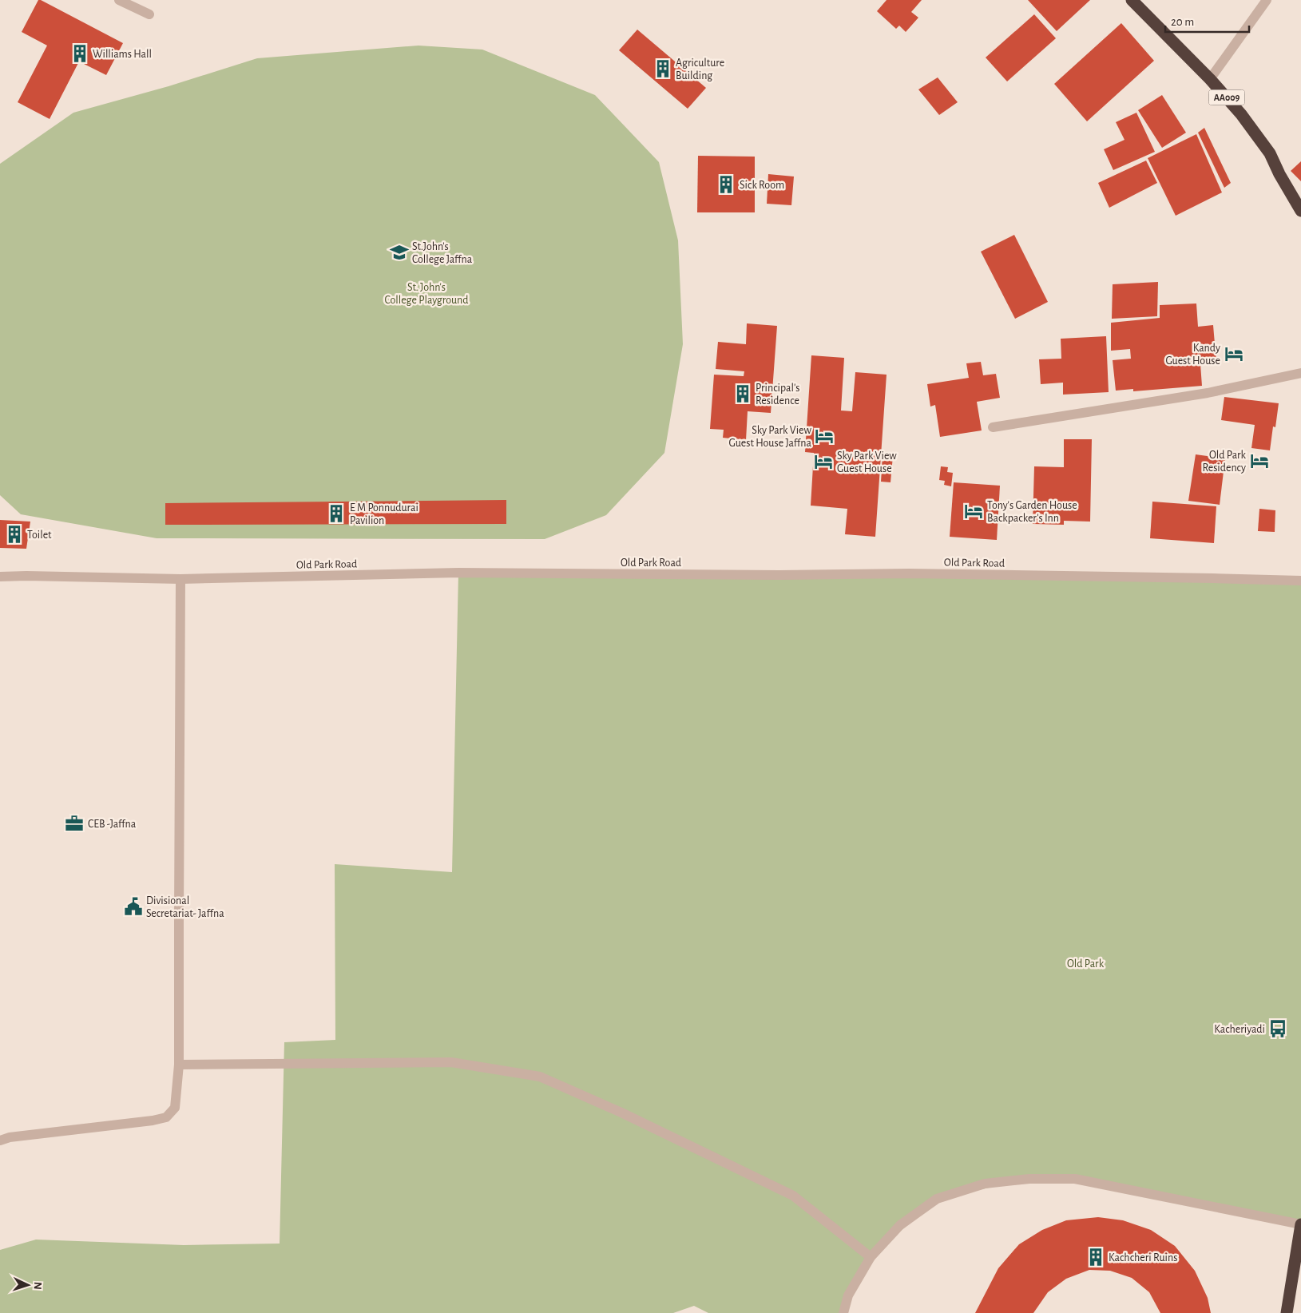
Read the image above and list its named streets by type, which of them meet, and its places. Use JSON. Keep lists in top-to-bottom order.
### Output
{
  "streets": {
    "highway": ["AA009"],
    "street": ["Old Park Road"]
  },
  "parks": ["St. John's College Playground", "Old Park"],
  "places": {
    "building": [
      "Williams Hall",
      "Agriculture Building",
      "Sick Room",
      "Principal's Residence",
      "E M Ponnudurai Pavilion",
      "Toilet",
      "Kachcheri Ruins"
    ],
    "school or university": ["St.John's College Jaffna"],
    "hotel": [
      "Kandy Guest House",
      "Sky Park View Guest House Jaffna",
      "Old Park Residency",
      "Sky Park View Guest House",
      "Tony's Garden House Backpacker's Inn"
    ],
    "office": ["CEB -Jaffna"],
    "public building": ["Divisional Secretariat- Jaffna"],
    "bus stop": ["Kacheriyadi"]
  },
  "scale_bar": "20 m",
  "north": "right"
}
